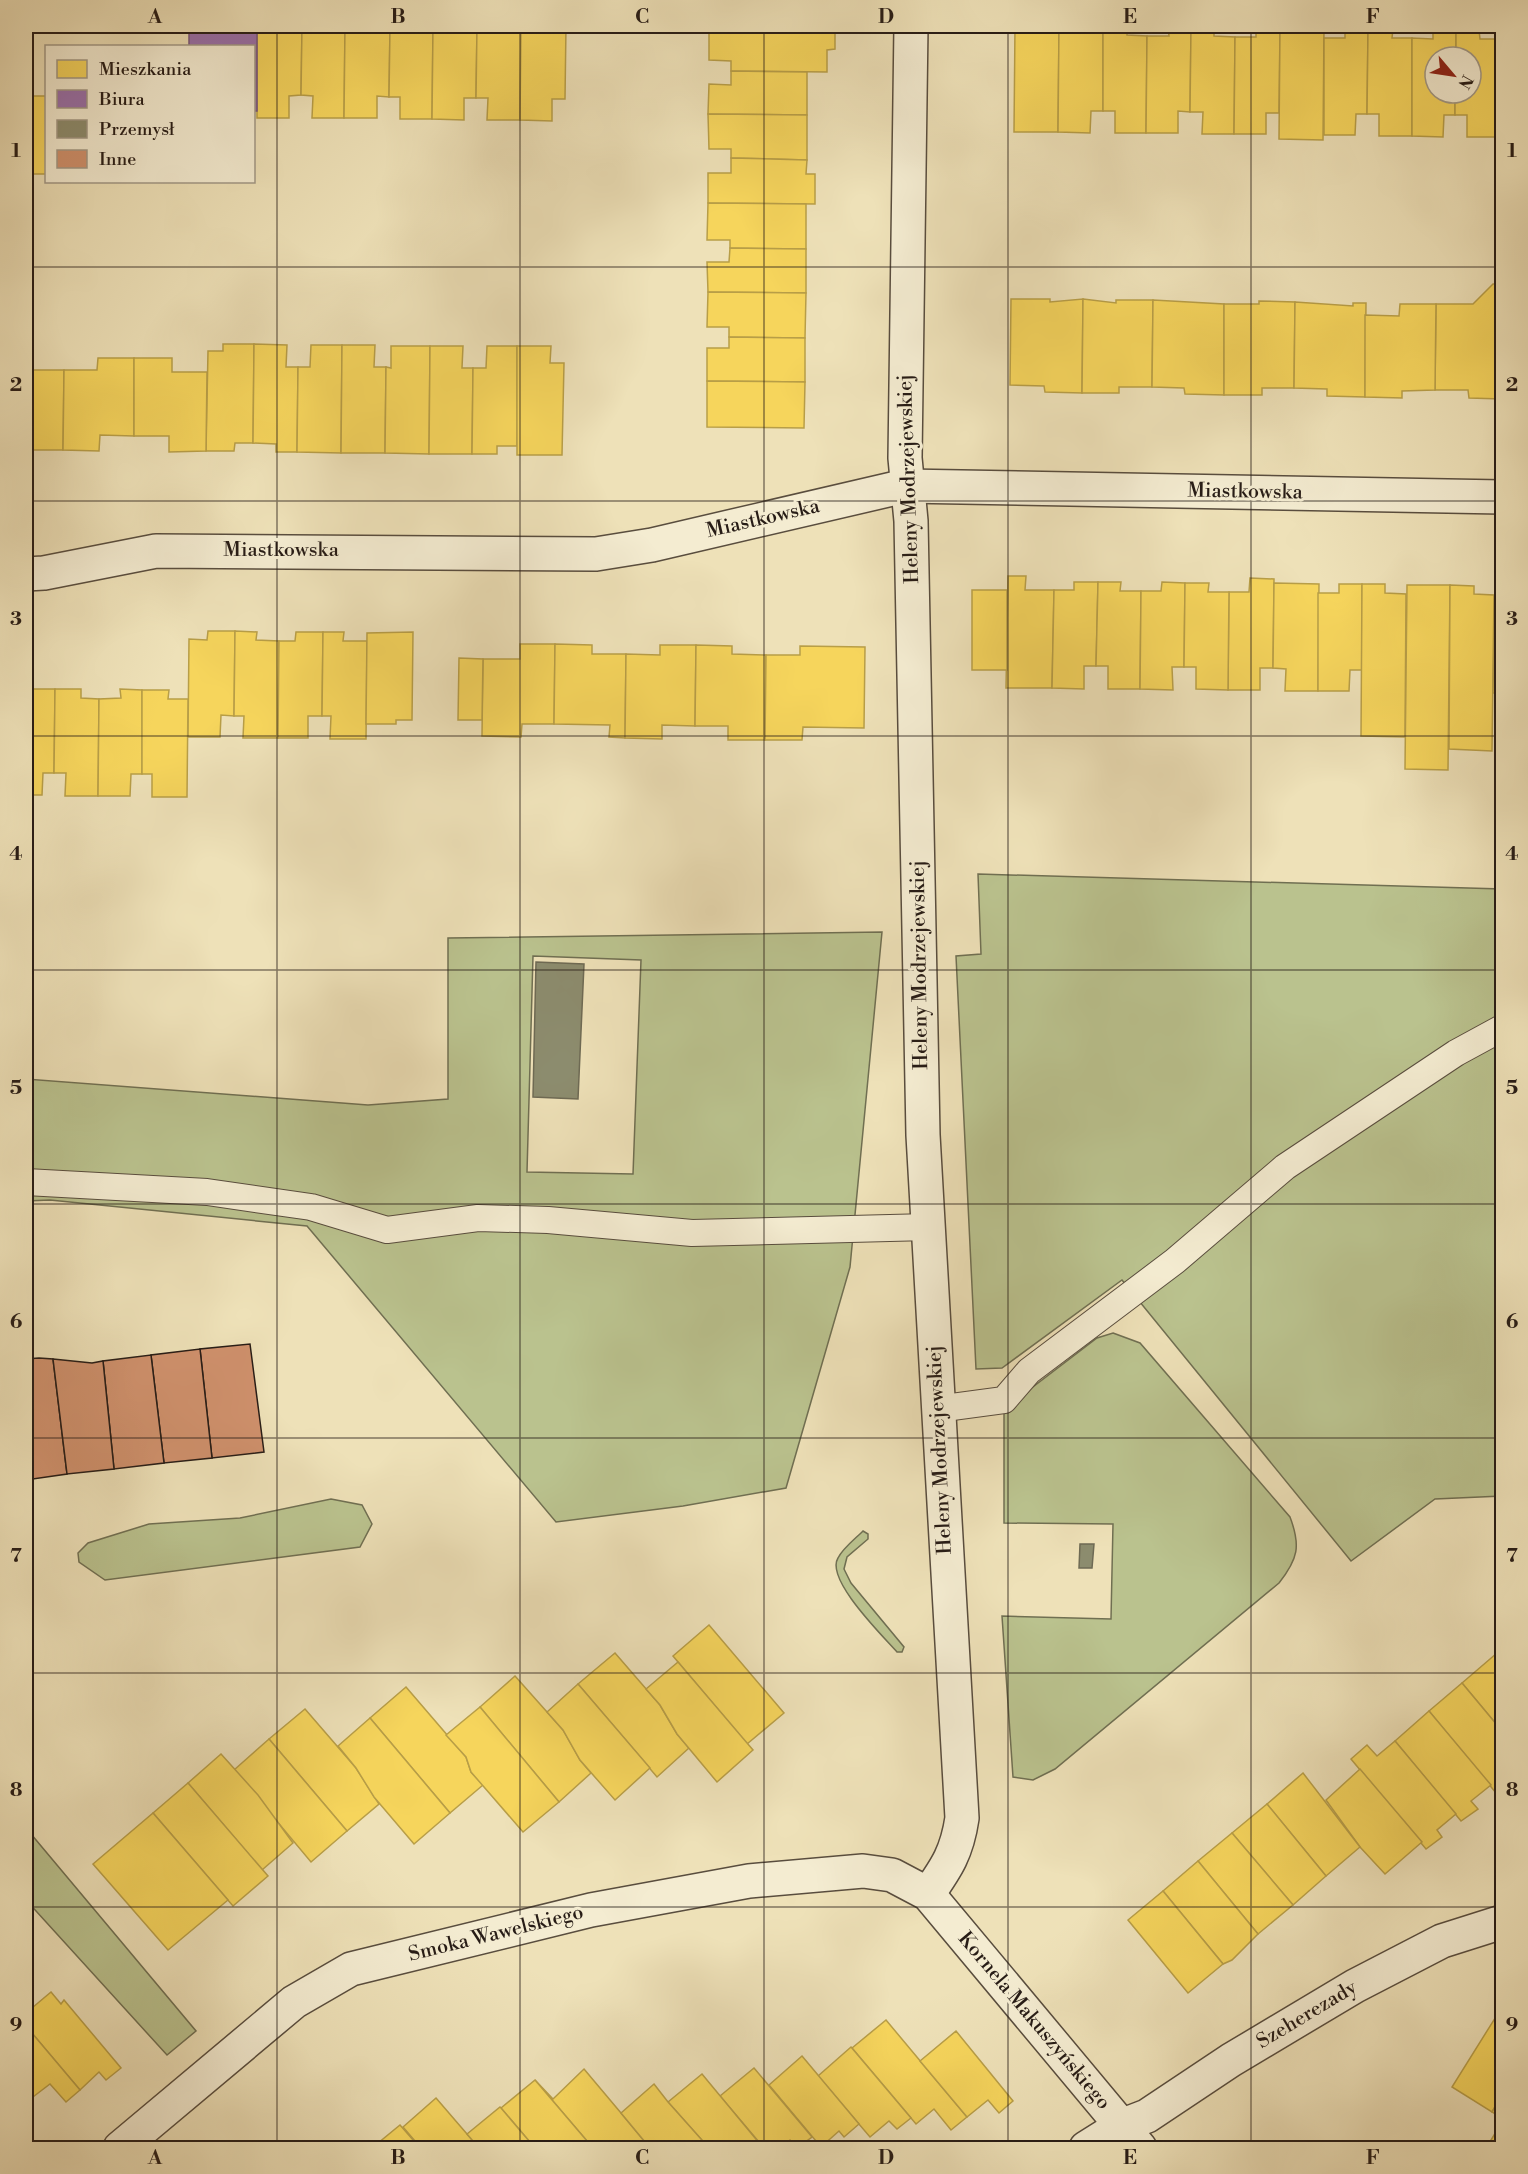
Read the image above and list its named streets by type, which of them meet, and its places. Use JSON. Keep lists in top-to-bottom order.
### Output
{
  "streets": {
    "street": [
      "Heleny Modrzejewskiej",
      "Miastkowska",
      "Smoka Wawelskiego",
      "Szeherezady",
      "Kornela Makuszyńskiego"
    ]
  },
  "crossings": [
    ["Heleny Modrzejewskiej", "Miastkowska"],
    ["Heleny Modrzejewskiej", "Smoka Wawelskiego"],
    ["Heleny Modrzejewskiej", "Kornela Makuszyńskiego"],
    ["Smoka Wawelskiego", "Kornela Makuszyńskiego"],
    ["Szeherezady", "Kornela Makuszyńskiego"]
  ],
  "legend": [
    "Mieszkania",
    "Biura",
    "Przemysł",
    "Inne"
  ],
  "north": "bottom right",
  "grid": {
    "columns": [
      "A",
      "B",
      "C",
      "D",
      "E",
      "F"
    ],
    "rows": [
      "1",
      "2",
      "3",
      "4",
      "5",
      "6",
      "7",
      "8",
      "9"
    ]
  }
}
